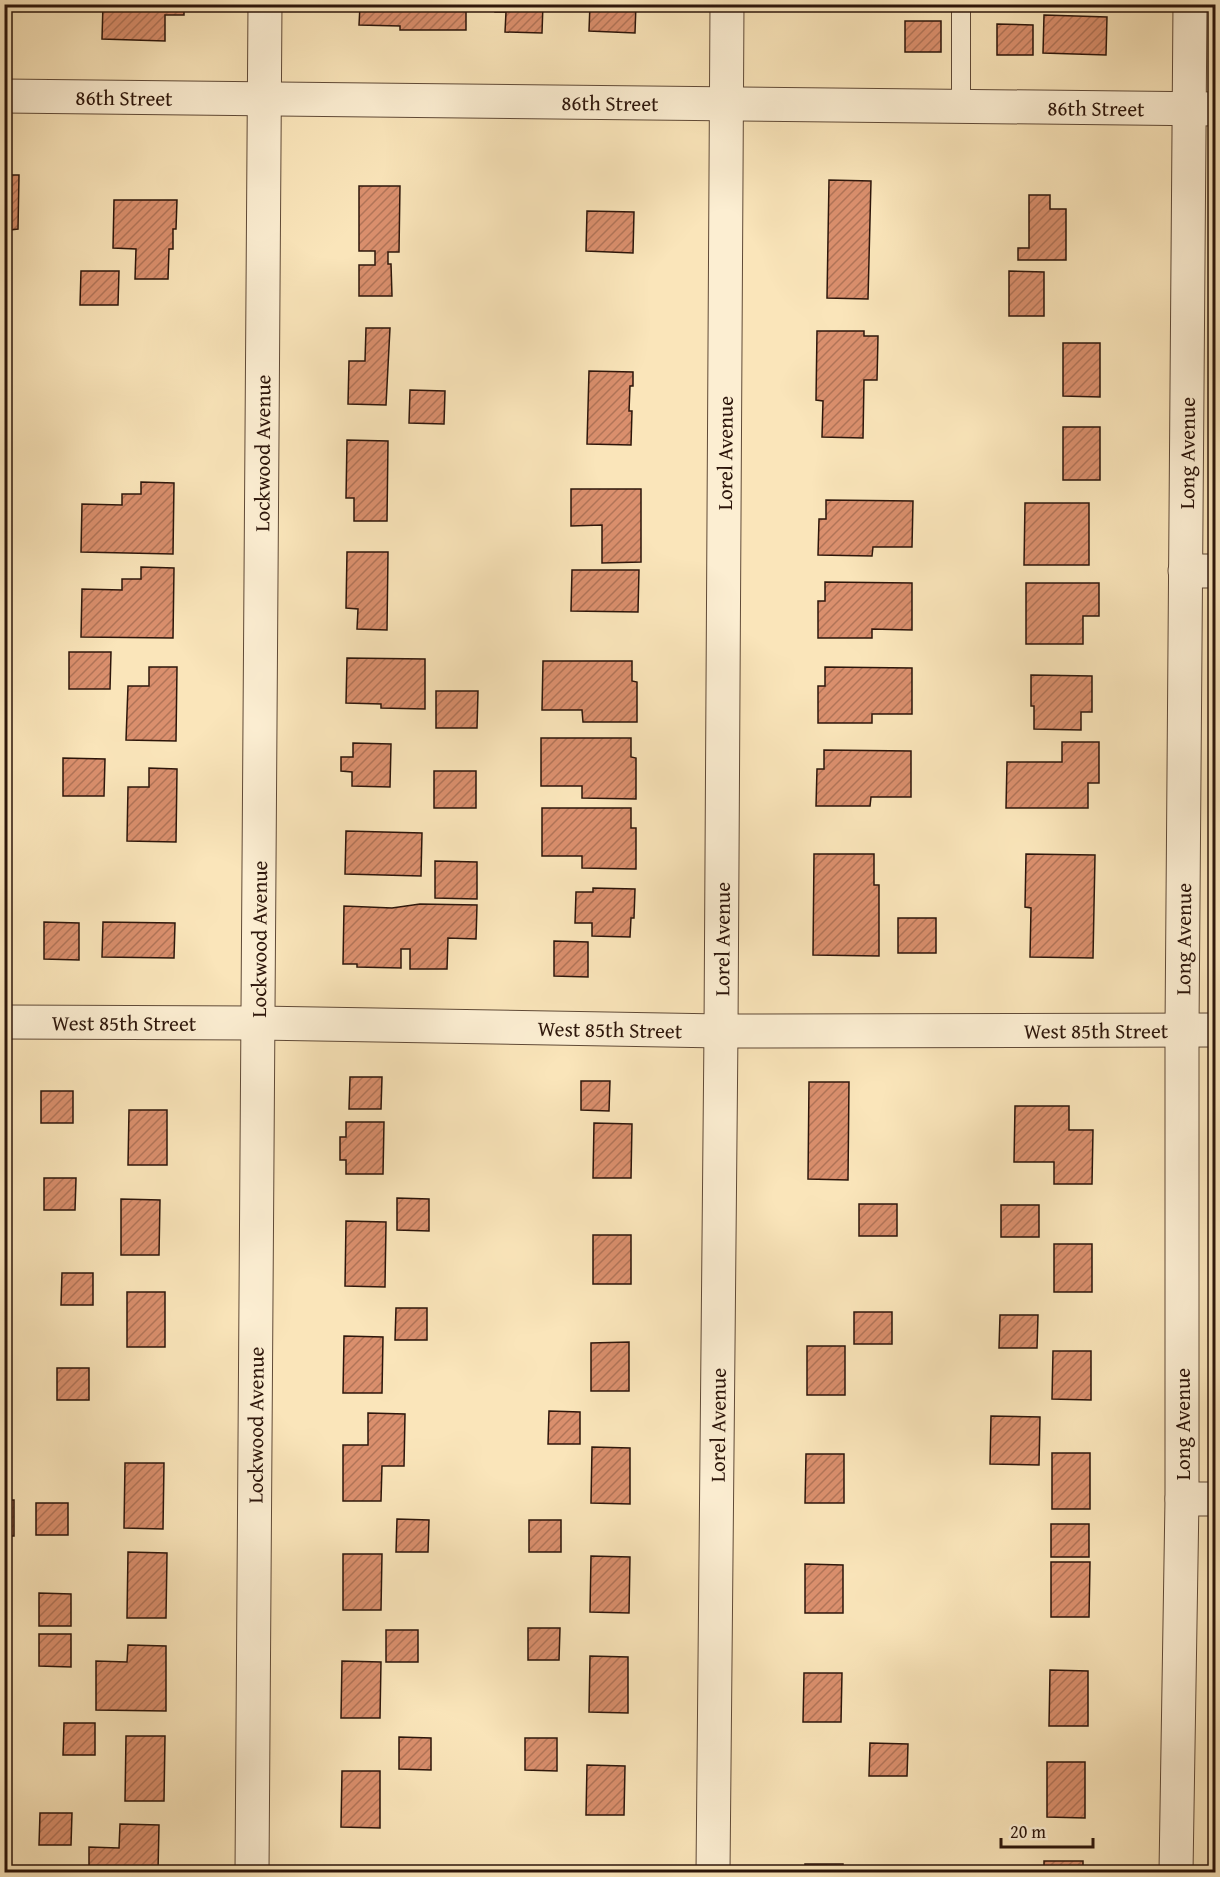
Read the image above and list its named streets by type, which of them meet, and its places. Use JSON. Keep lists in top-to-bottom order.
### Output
{
  "streets": {
    "street": [
      "86th Street",
      "Lockwood Avenue",
      "Lorel Avenue",
      "Long Avenue",
      "West 85th Street"
    ]
  },
  "crossings": [
    ["86th Street", "Lockwood Avenue"],
    ["86th Street", "Lorel Avenue"],
    ["86th Street", "Long Avenue"],
    ["Lockwood Avenue", "West 85th Street"],
    ["Lorel Avenue", "West 85th Street"],
    ["Long Avenue", "West 85th Street"]
  ],
  "scale_bar": "20 m"
}
